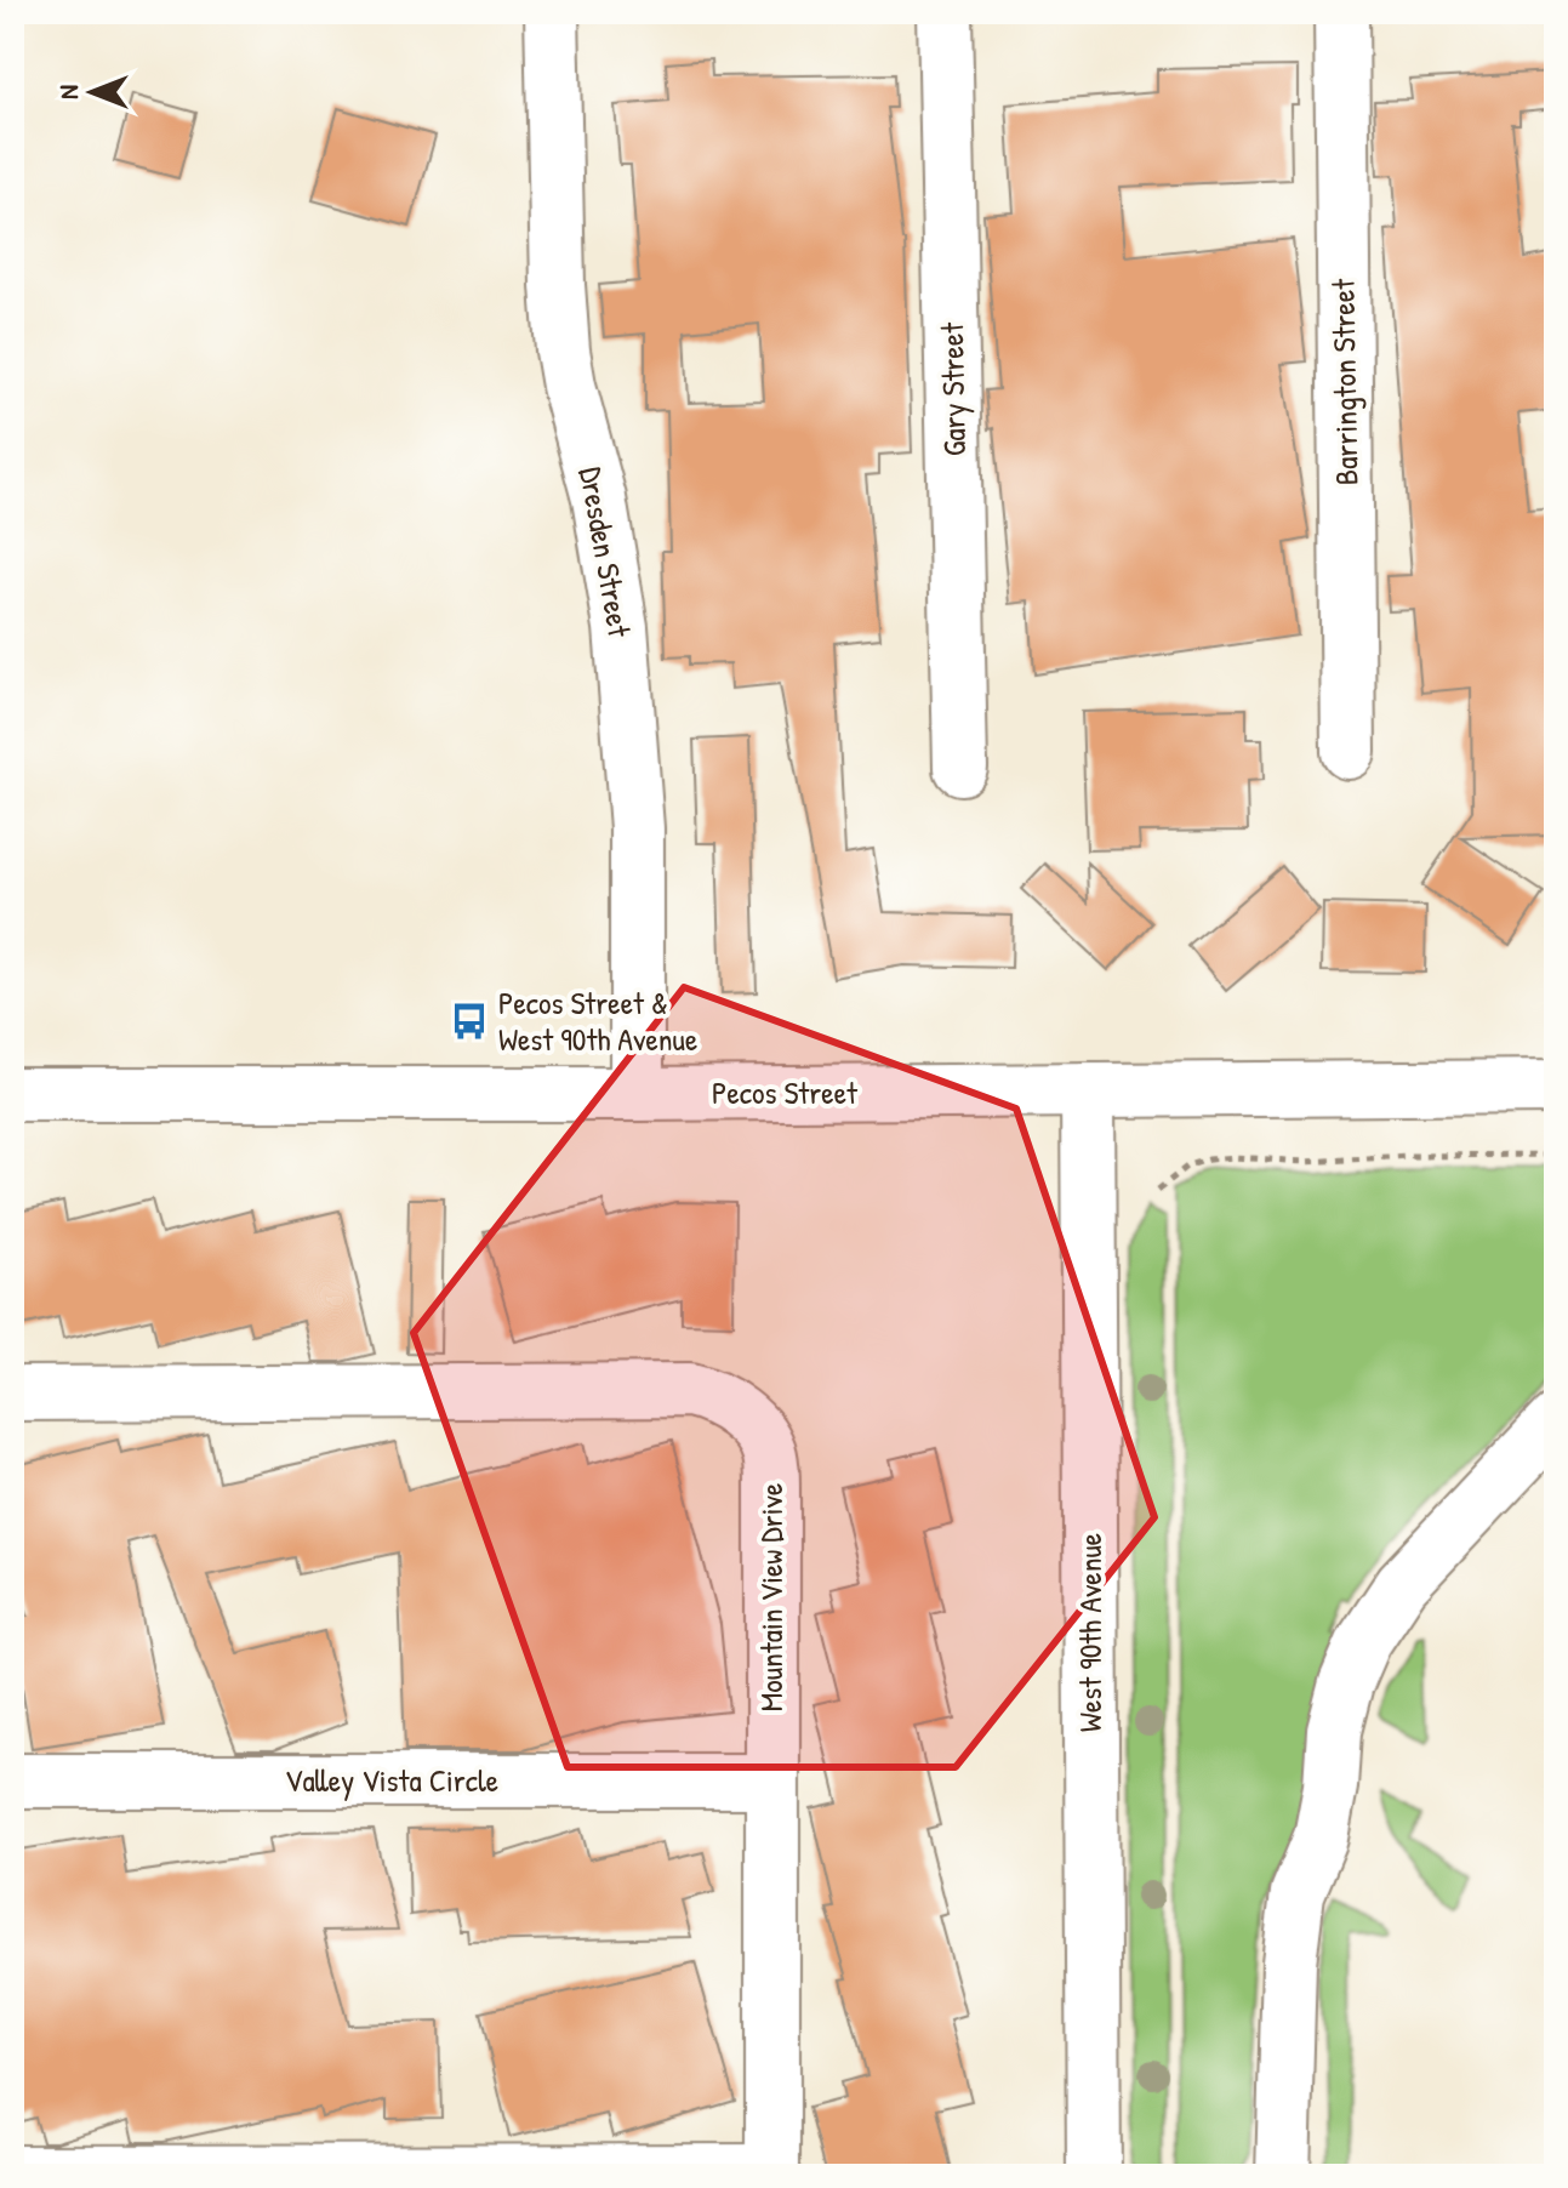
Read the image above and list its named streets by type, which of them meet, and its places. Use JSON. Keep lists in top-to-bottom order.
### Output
{
  "streets": {
    "street": [
      "Barrington Street",
      "Gary Street",
      "Dresden Street",
      "Pecos Street",
      "Mountain View Drive",
      "West 90th Avenue",
      "Valley Vista Circle"
    ]
  },
  "crossings": [
    ["Dresden Street", "Pecos Street"],
    ["Pecos Street", "West 90th Avenue"],
    ["Mountain View Drive", "Valley Vista Circle"]
  ],
  "places": {
    "bus stop": ["Pecos Street & West 90th Avenue"]
  },
  "north": "left"
}
